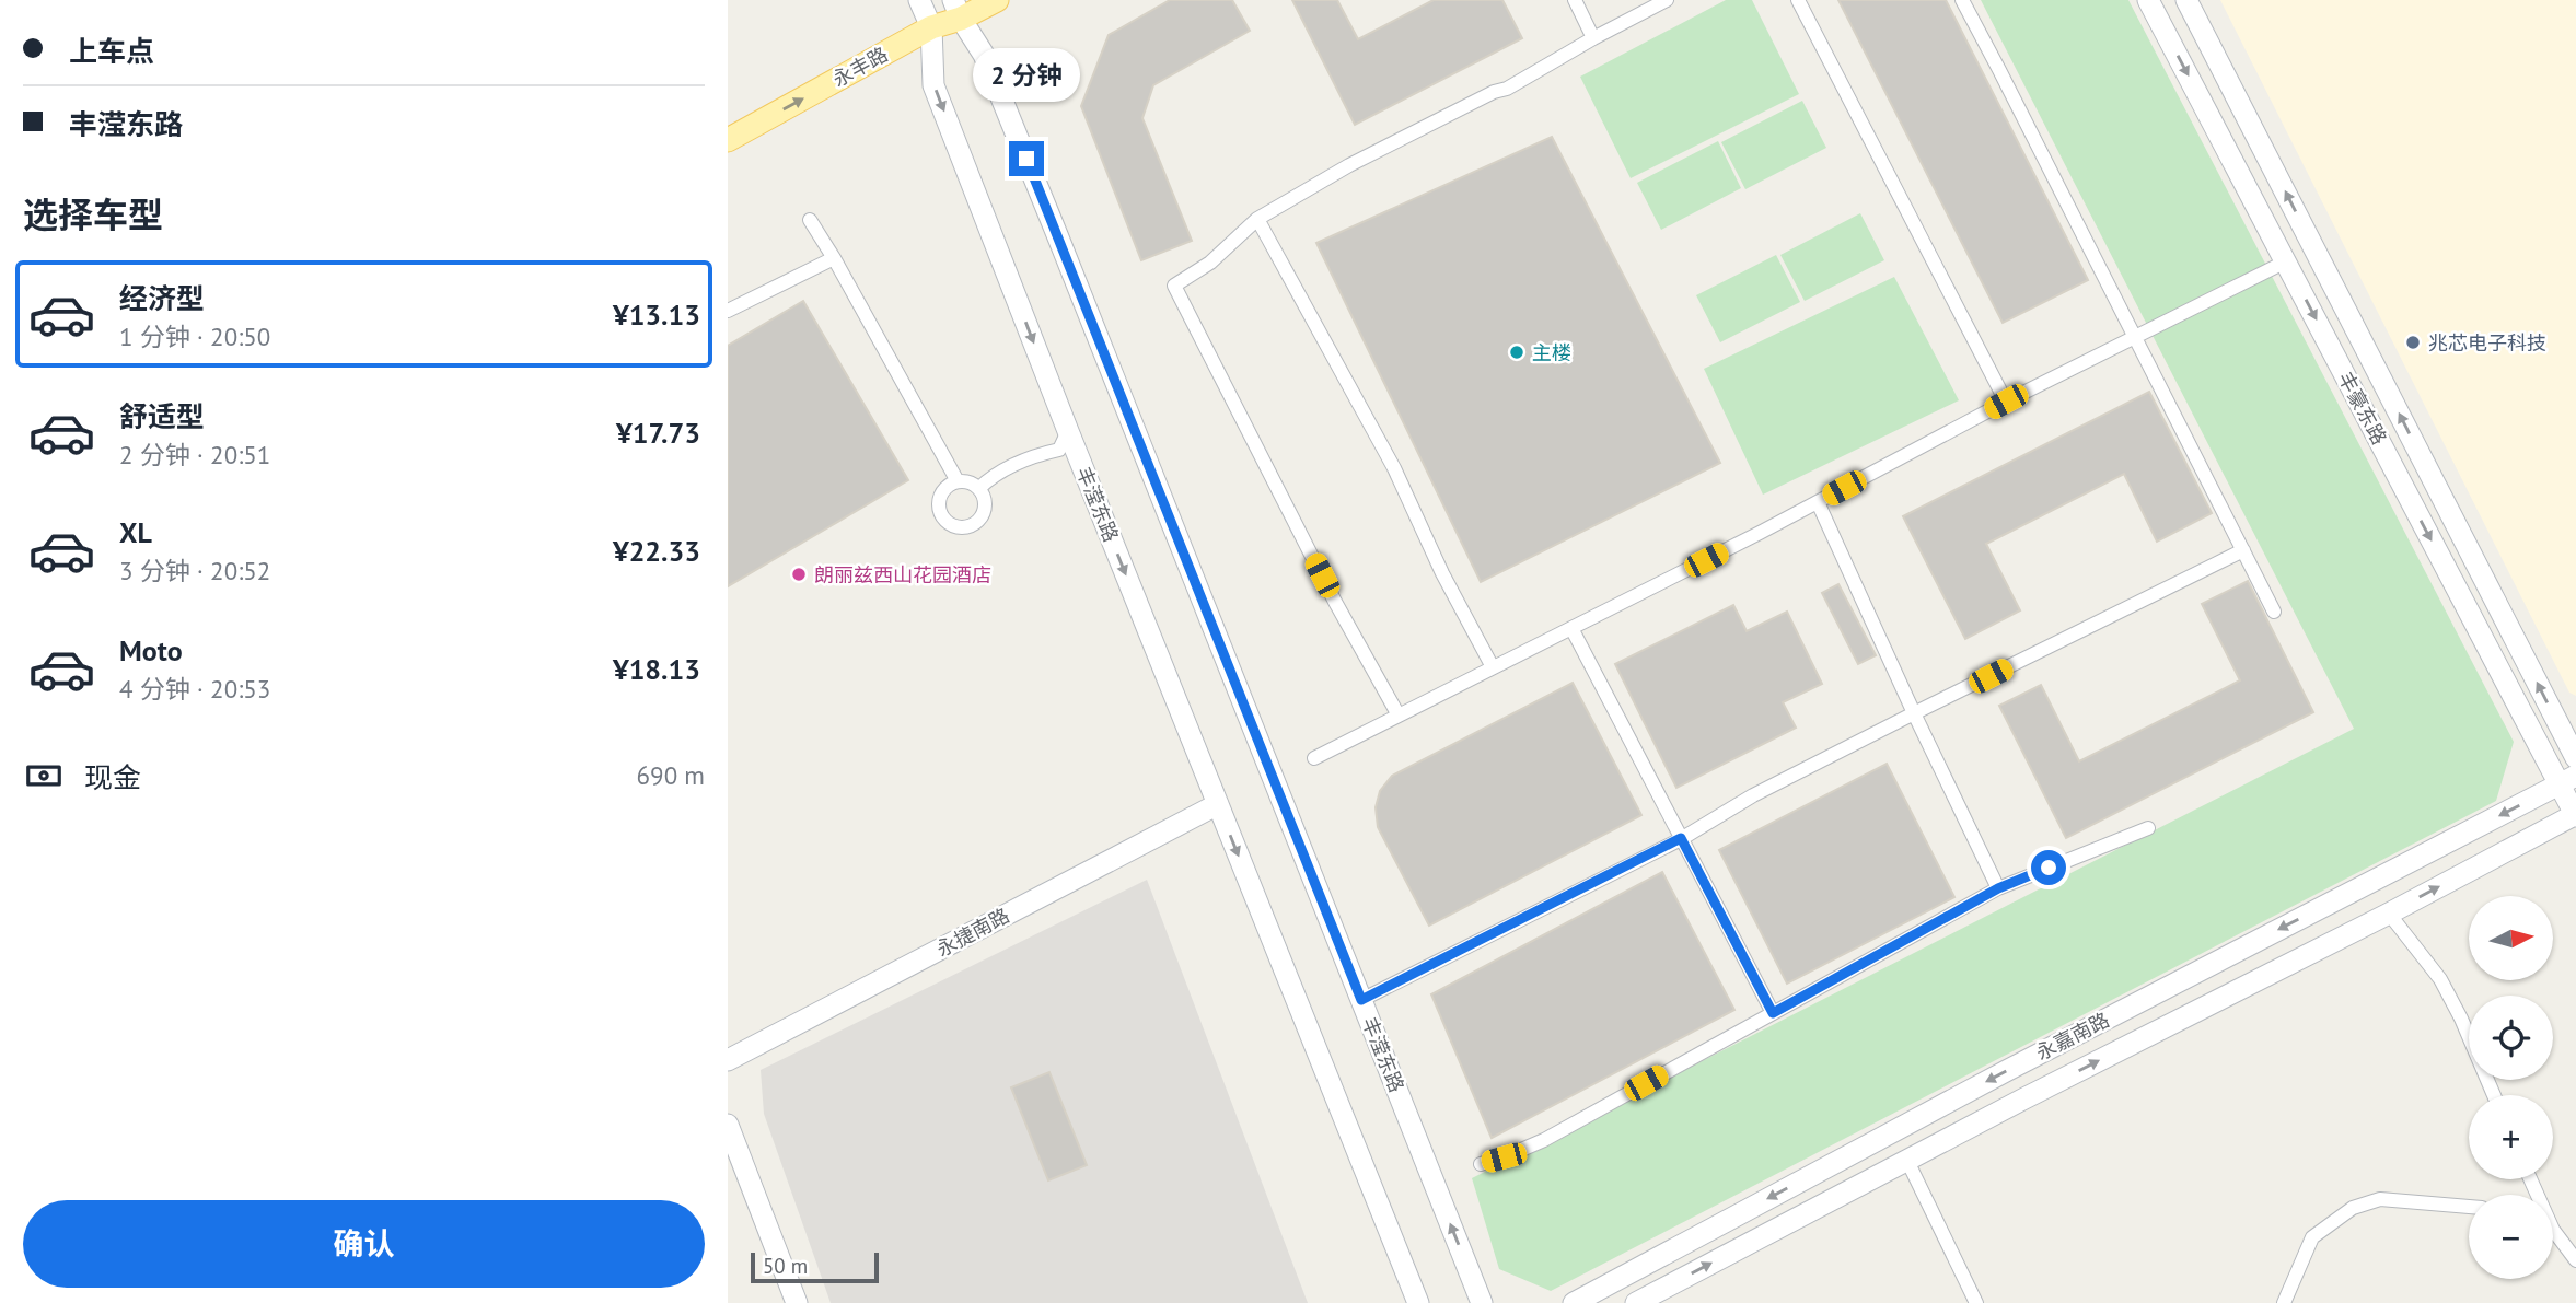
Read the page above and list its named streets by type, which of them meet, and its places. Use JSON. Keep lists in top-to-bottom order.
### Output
{
  "streets": {
    "main road": ["永丰路"],
    "street": [
      "丰豪东路",
      "丰滢东路",
      "永捷南路",
      "永嘉南路"
    ]
  },
  "crossings": [
    ["永丰路", "丰滢东路"],
    ["丰豪东路", "永嘉南路"],
    ["丰滢东路", "永捷南路"]
  ],
  "one_way": ["永丰路"],
  "places": ["兆芯电子科技", "主楼", "朗丽兹西山花园酒店"],
  "scale_bar": "50 m",
  "north": "right",
  "page": {
    "banner": ["上车点", "丰滢东路"],
    "bubble": "2 分钟",
    "heading": "选择车型",
    "list": [
      {
        "name": "经济型",
        "note": "1 分钟 · 20:50",
        "value": "¥13.13"
      },
      {
        "name": "舒适型",
        "note": "2 分钟 · 20:51",
        "value": "¥17.73"
      },
      {
        "name": "XL",
        "note": "3 分钟 · 20:52",
        "value": "¥22.33"
      },
      {
        "name": "Moto",
        "note": "4 分钟 · 20:53",
        "value": "¥18.13"
      }
    ],
    "pay": ["现金", "690 m"],
    "map_buttons": ["+", "−"],
    "buttons": "确认",
    "scale": "50 m"
  }
}
